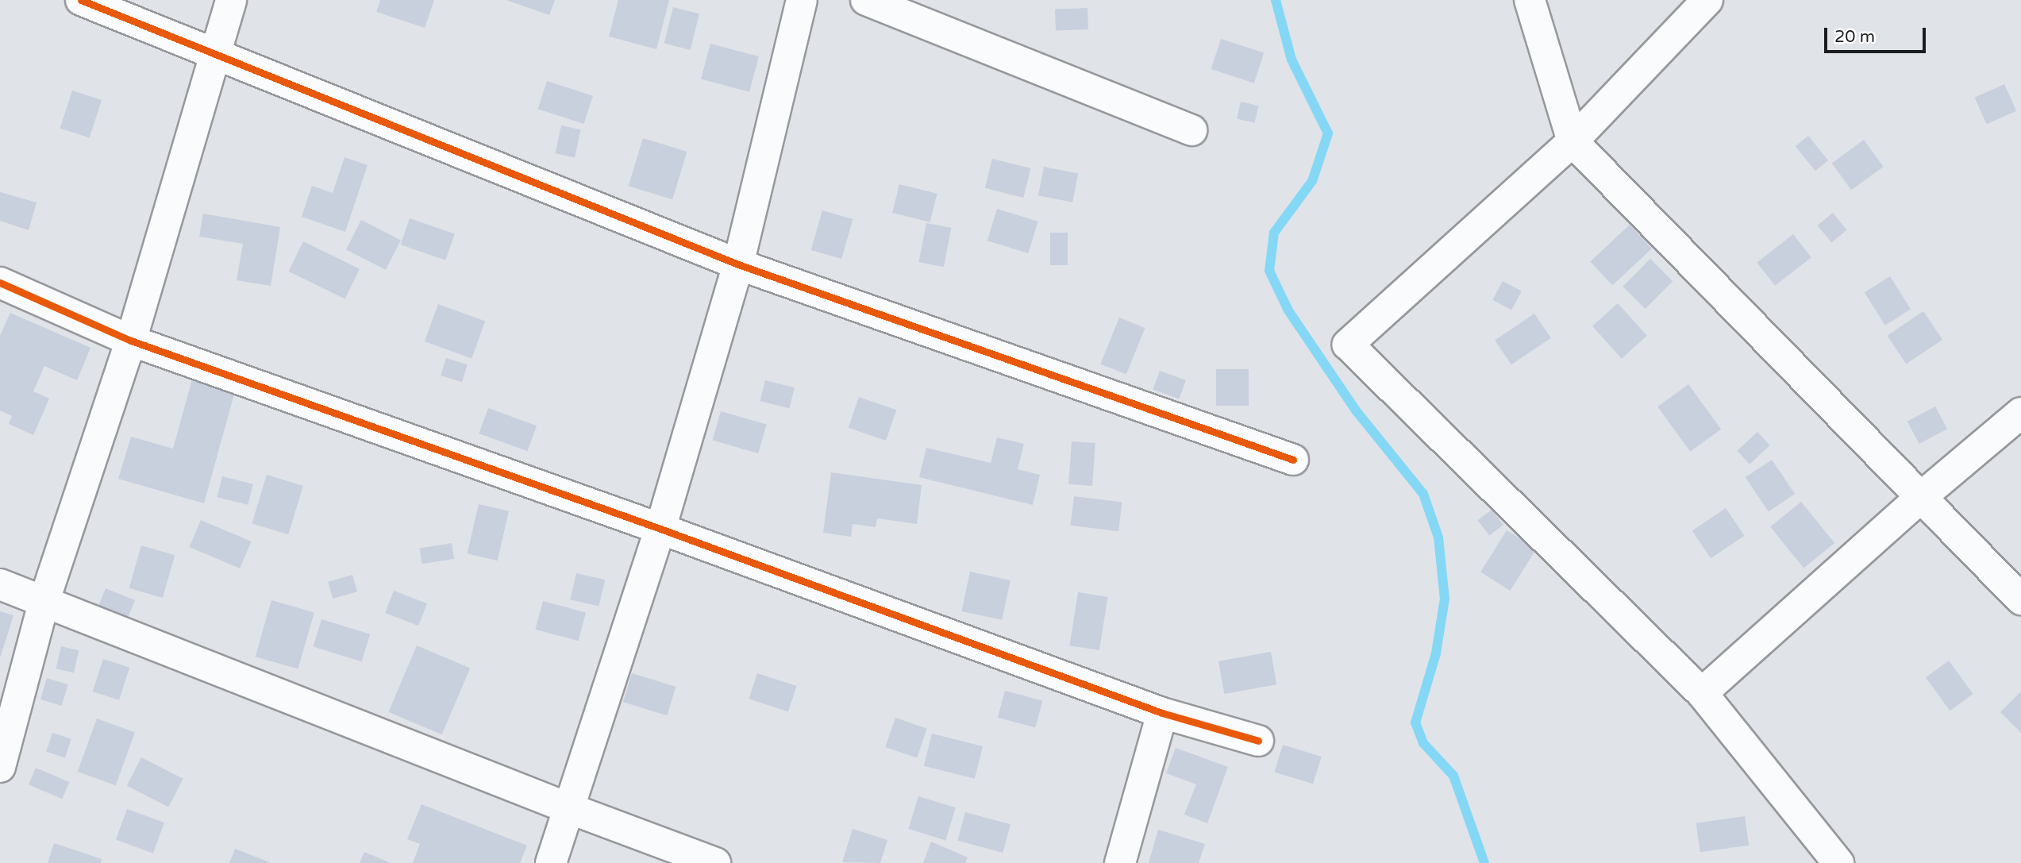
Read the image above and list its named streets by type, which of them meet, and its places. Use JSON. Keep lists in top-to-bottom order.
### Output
{
  "scale_bar": "20 m"
}
